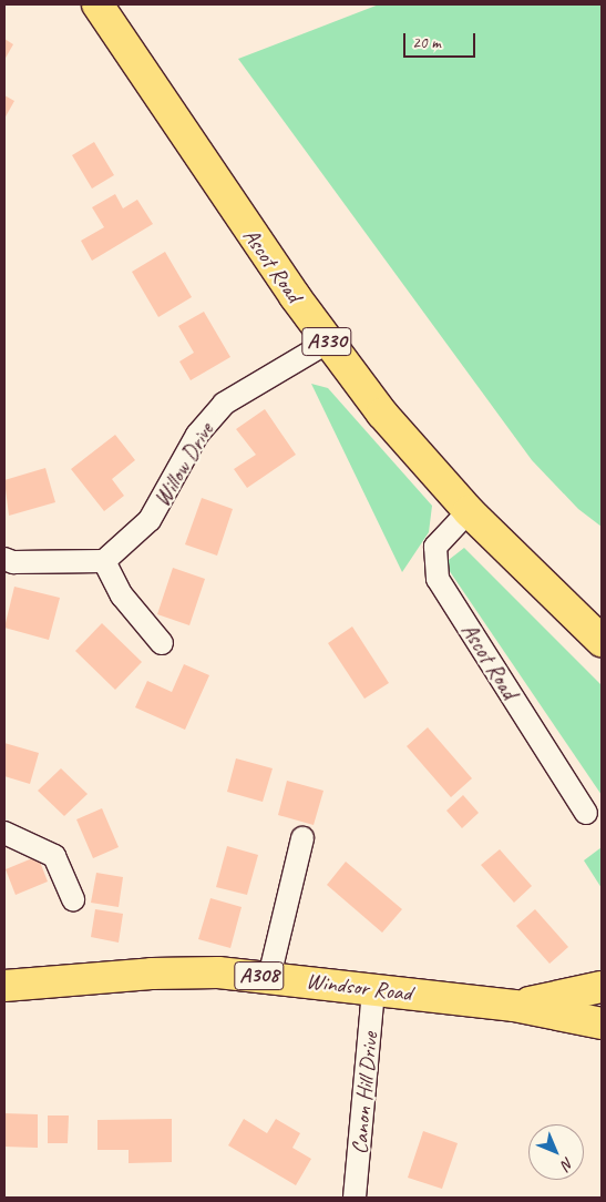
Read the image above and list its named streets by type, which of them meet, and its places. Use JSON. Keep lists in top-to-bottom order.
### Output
{
  "streets": {
    "main road": [
      "Ascot Road",
      "A330",
      "A308",
      "Windsor Road"
    ],
    "street": ["Willow Drive", "Canon Hill Drive"]
  },
  "crossings": [
    ["Ascot Road", "Willow Drive"],
    ["Windsor Road", "Canon Hill Drive"]
  ],
  "scale_bar": "20 m",
  "north": "bottom right"
}
